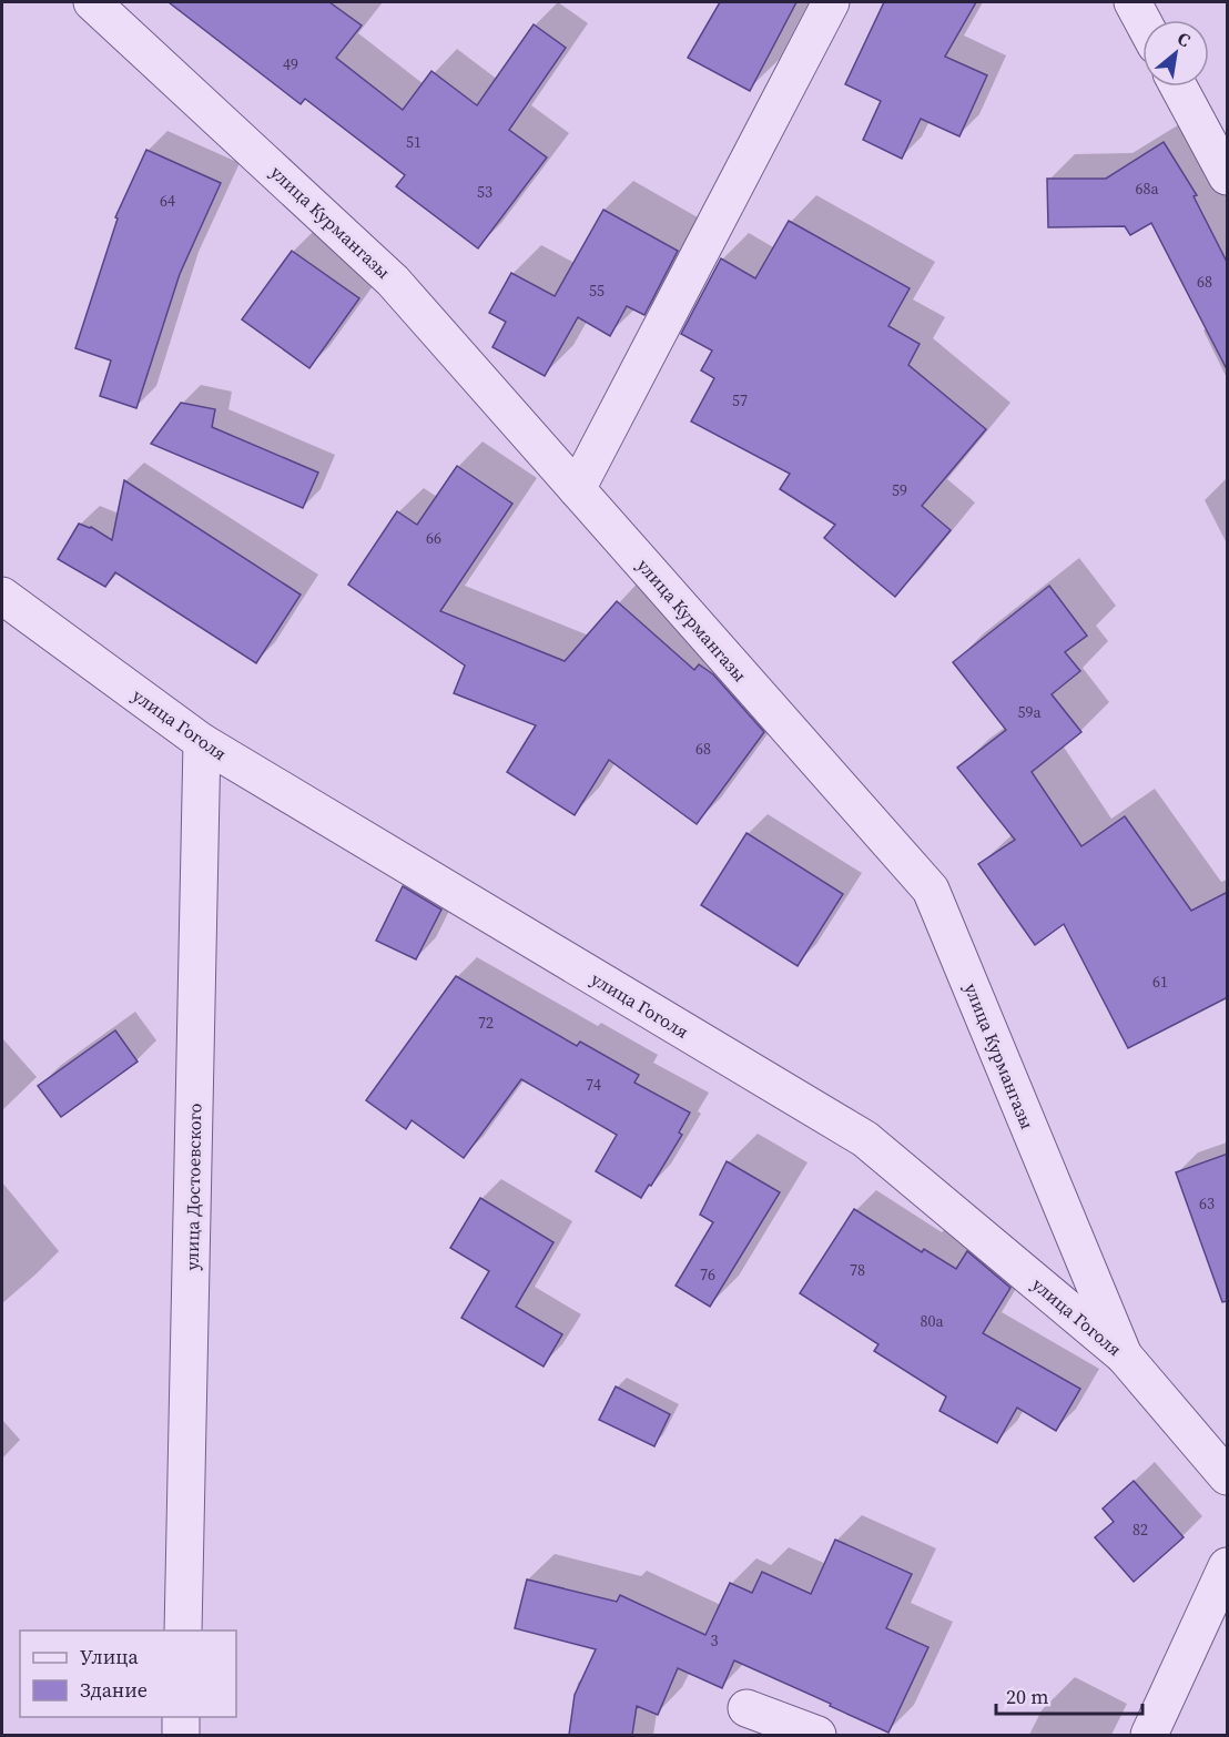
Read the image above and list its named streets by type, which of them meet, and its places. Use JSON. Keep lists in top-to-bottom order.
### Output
{
  "streets": {
    "street": ["улица Курмангазы", "улица Гоголя", "улица Достоевского"]
  },
  "crossings": [
    ["улица Курмангазы", "улица Гоголя"],
    ["улица Гоголя", "улица Достоевского"]
  ],
  "house_numbers": [
    "49",
    "51",
    "68а",
    "53",
    "64",
    "68",
    "55",
    "57",
    "59",
    "66",
    "59а",
    "68",
    "61",
    "72",
    "74",
    "63",
    "78",
    "76",
    "80а",
    "82",
    "3"
  ],
  "legend": ["Улица", "Здание"],
  "scale_bar": "20 m",
  "north": "top right"
}
